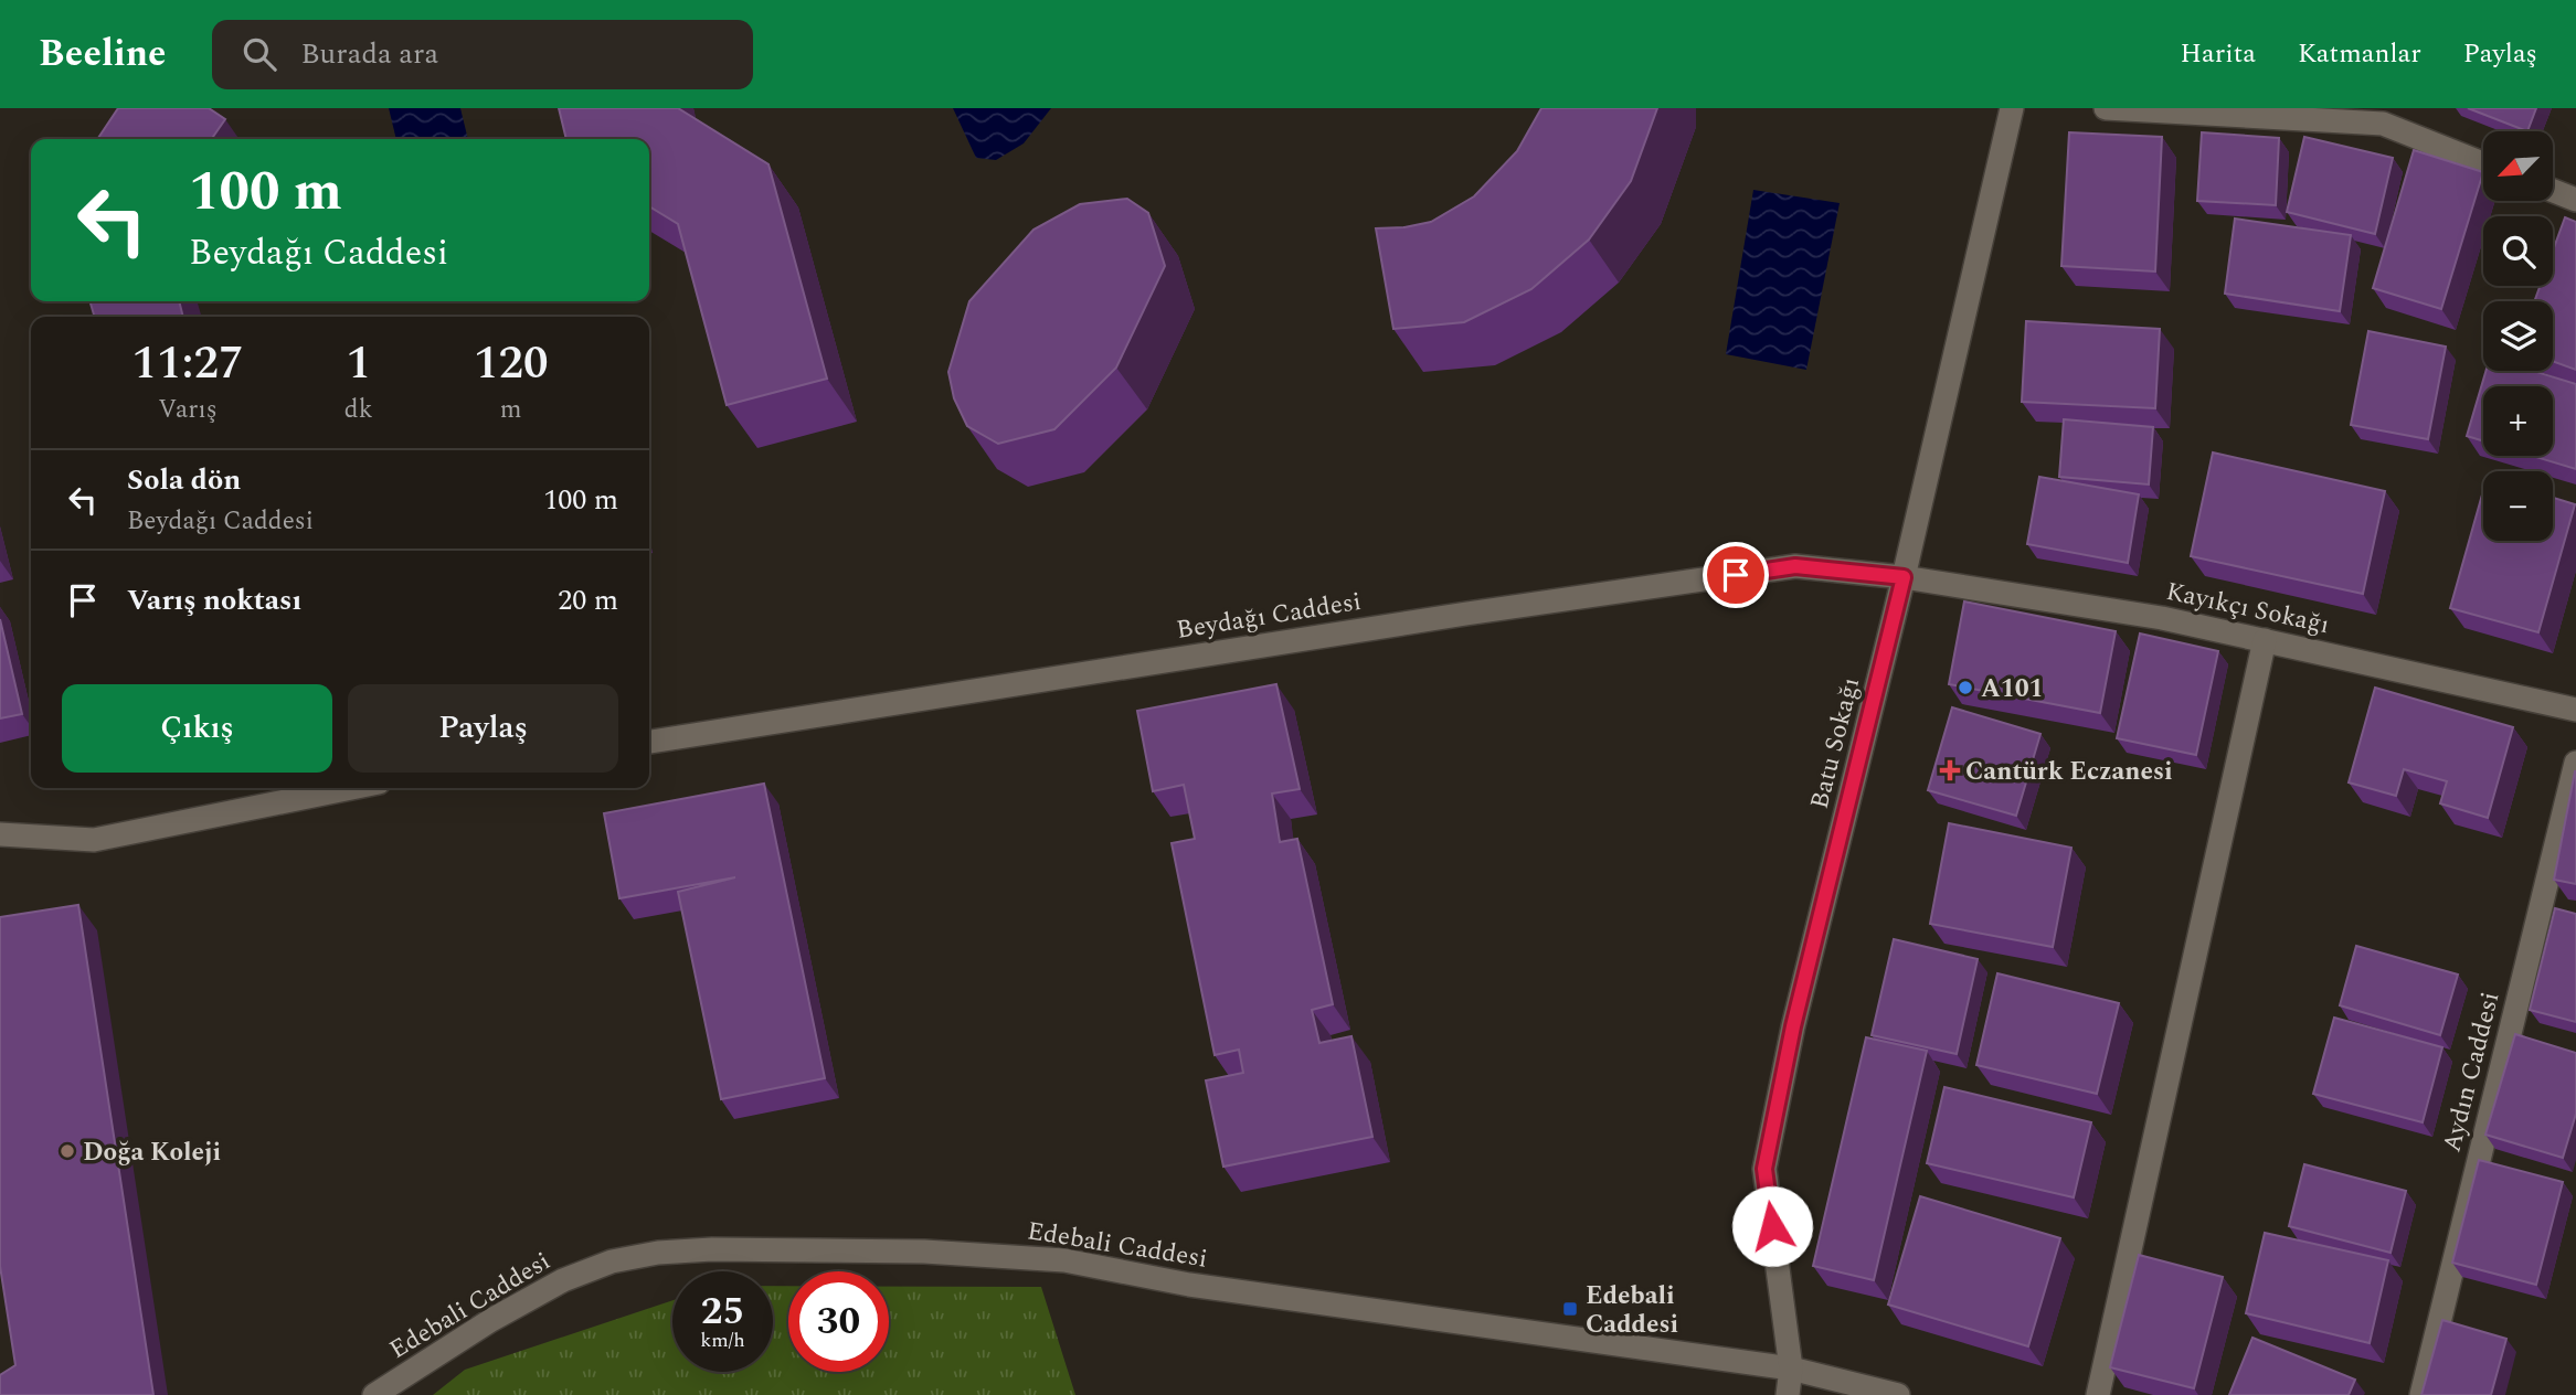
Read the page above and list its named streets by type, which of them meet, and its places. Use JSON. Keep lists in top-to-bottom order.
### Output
{
  "streets": {
    "street": [
      "Kayıkçı Sokağı",
      "Beydağı Caddesi",
      "Batu Sokağı",
      "Aydın Caddesi",
      "Edebali Caddesi"
    ]
  },
  "crossings": [
    ["Kayıkçı Sokağı", "Beydağı Caddesi"],
    ["Kayıkçı Sokağı", "Batu Sokağı"],
    ["Beydağı Caddesi", "Batu Sokağı"],
    ["Batu Sokağı", "Edebali Caddesi"]
  ],
  "places": {
    "other": ["A101", "Doğa Koleji"],
    "health": ["Cantürk Eczanesi"],
    "transit": ["Edebali̇ Caddesi̇"]
  },
  "north": "bottom left",
  "page": {
    "header": "Beeline",
    "search": "Burada ara",
    "nav": ["Harita", "Katmanlar", "Paylaş"],
    "map_buttons": ["+", "−"],
    "turn": ["100 m", "Beydağı Caddesi"],
    "eta": [
      "11:27",
      "Varış",
      "1",
      "dk",
      "120",
      "m"
    ],
    "list": [
      {
        "name": "Sola dön",
        "note": "Beydağı Caddesi",
        "value": "100 m"
      },
      {
        "name": "Varış noktası",
        "value": "20 m"
      }
    ],
    "buttons": ["Çıkış", "Paylaş"],
    "speed": "25 km/h",
    "limit": "30"
  }
}
